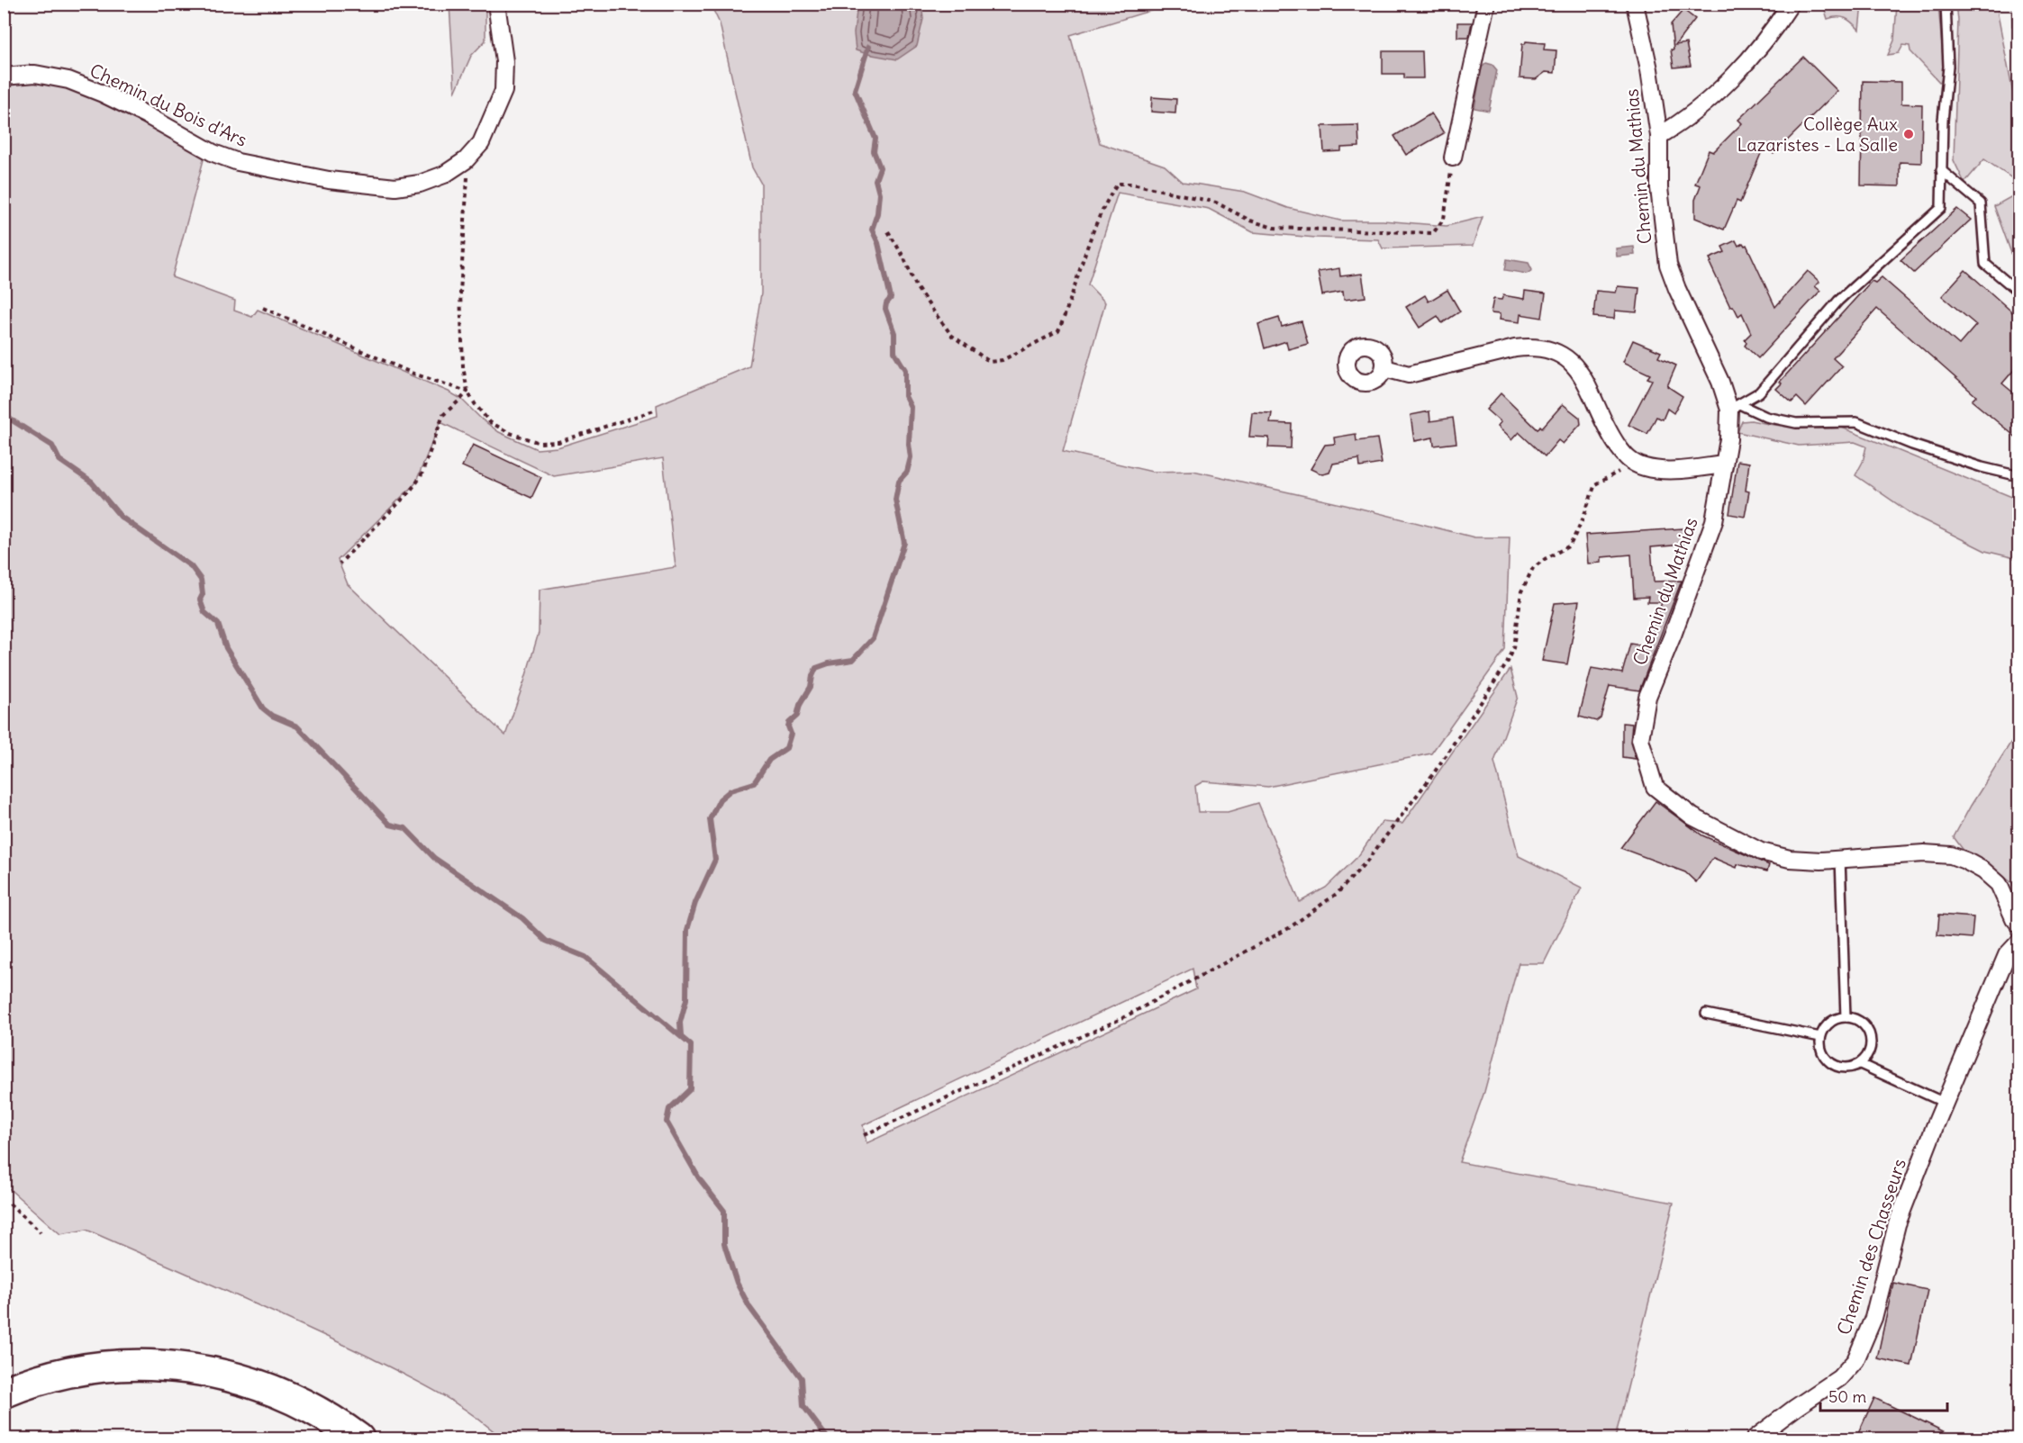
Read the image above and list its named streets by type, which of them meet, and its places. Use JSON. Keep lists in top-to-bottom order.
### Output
{
  "streets": {
    "street": ["Chemin du Bois d'Ars", "Chemin du Mathias", "Chemin des Chasseurs"]
  },
  "places": ["Collège Aux Lazaristes - La Salle"],
  "scale_bar": "50 m"
}
